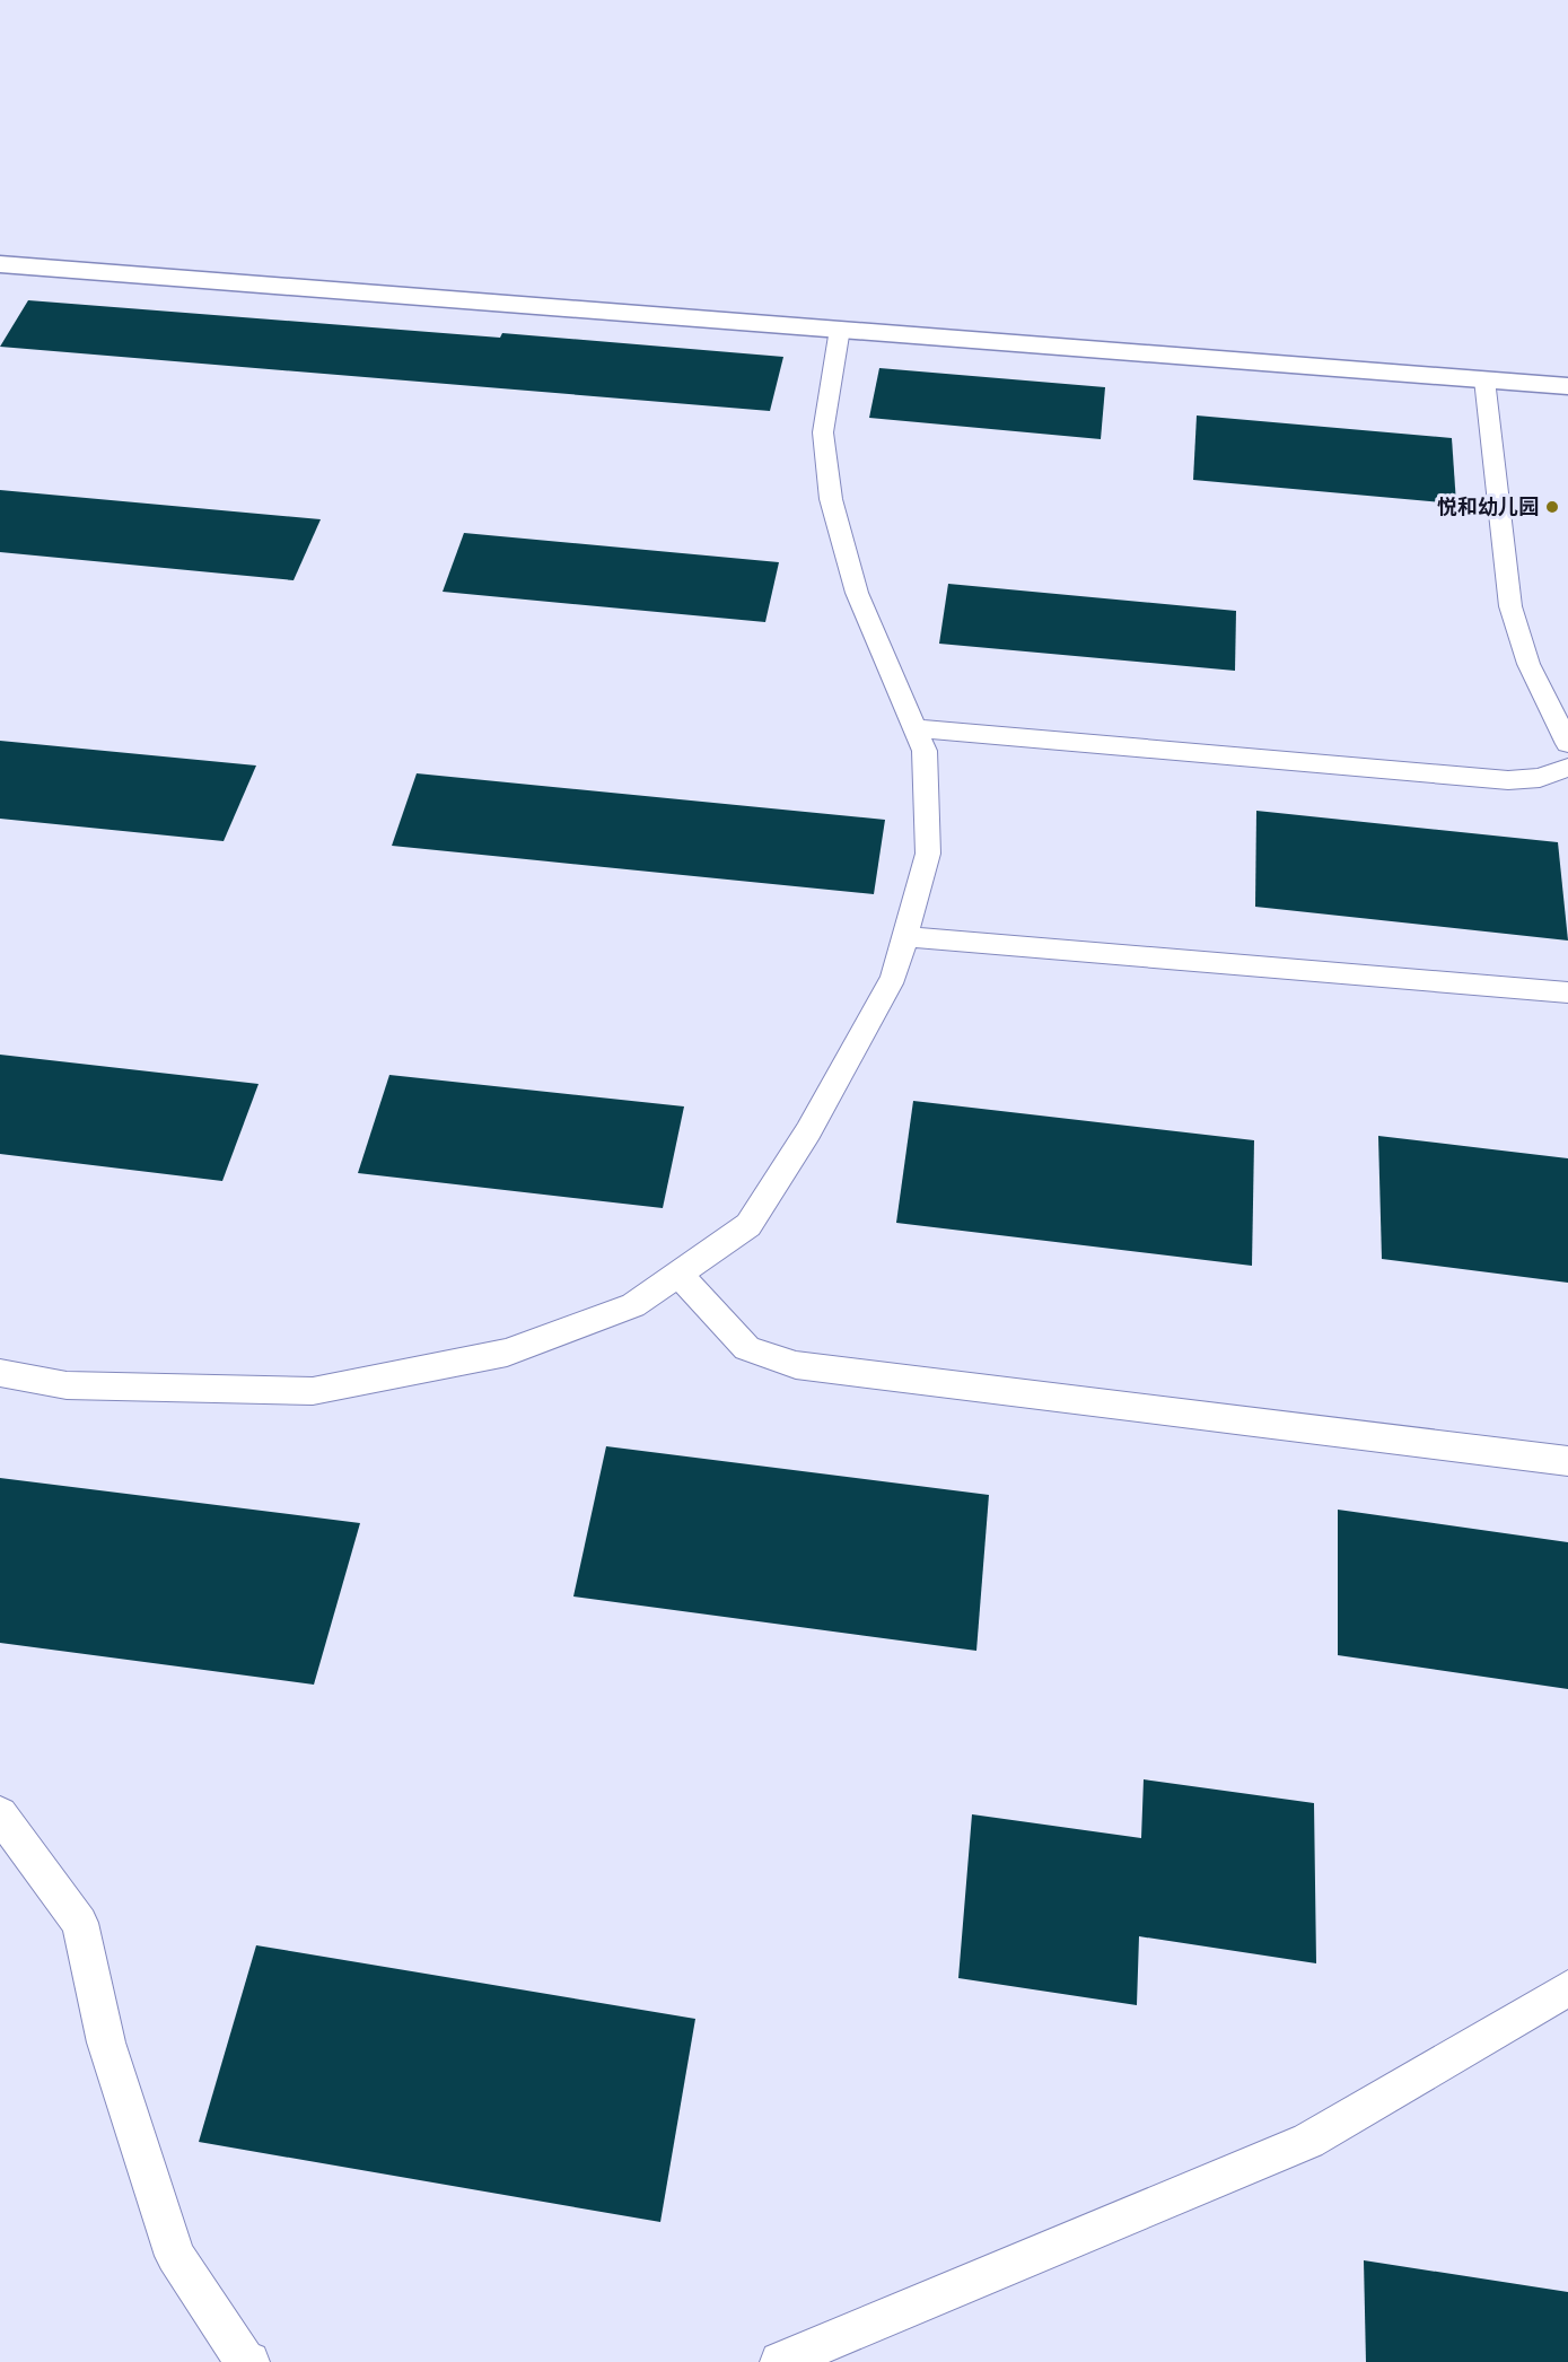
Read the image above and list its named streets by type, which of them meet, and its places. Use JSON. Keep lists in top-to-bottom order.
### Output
{
  "places": ["悦和幼儿园"]
}
